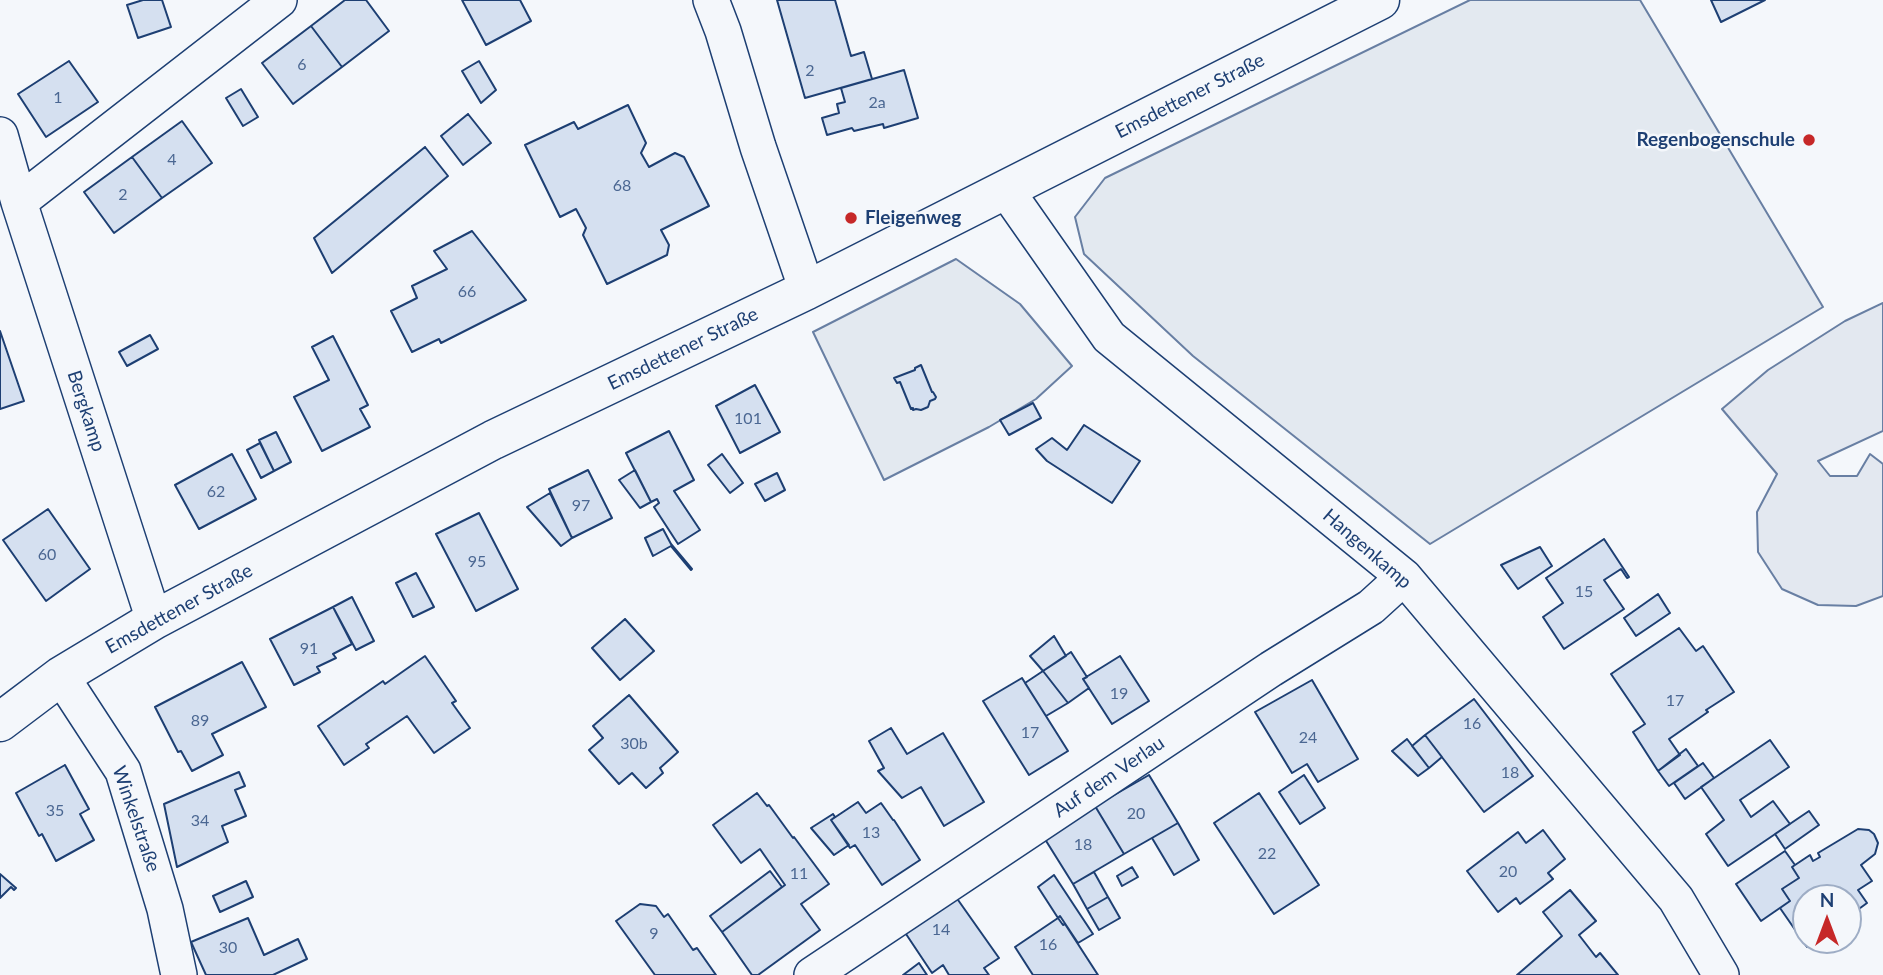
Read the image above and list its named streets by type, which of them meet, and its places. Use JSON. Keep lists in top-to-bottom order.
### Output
{
  "streets": {
    "main road": ["Emsdettener Straße"],
    "street": [
      "Bergkamp",
      "Hangenkamp",
      "Auf dem Verlau",
      "Winkelstraße"
    ]
  },
  "crossings": [
    ["Emsdettener Straße", "Bergkamp"],
    ["Emsdettener Straße", "Hangenkamp"],
    ["Emsdettener Straße", "Winkelstraße"],
    ["Hangenkamp", "Auf dem Verlau"]
  ],
  "places": ["Regenbogenschule", "Fleigenweg"],
  "house_numbers": [
    "6",
    "2",
    "1",
    "2a",
    "4",
    "68",
    "2",
    "66",
    "101",
    "62",
    "97",
    "60",
    "95",
    "15",
    "91",
    "19",
    "17",
    "89",
    "16",
    "17",
    "24",
    "30b",
    "18",
    "35",
    "20",
    "34",
    "13",
    "18",
    "22",
    "20",
    "11",
    "14",
    "9",
    "16",
    "30"
  ],
  "north": "top"
}
